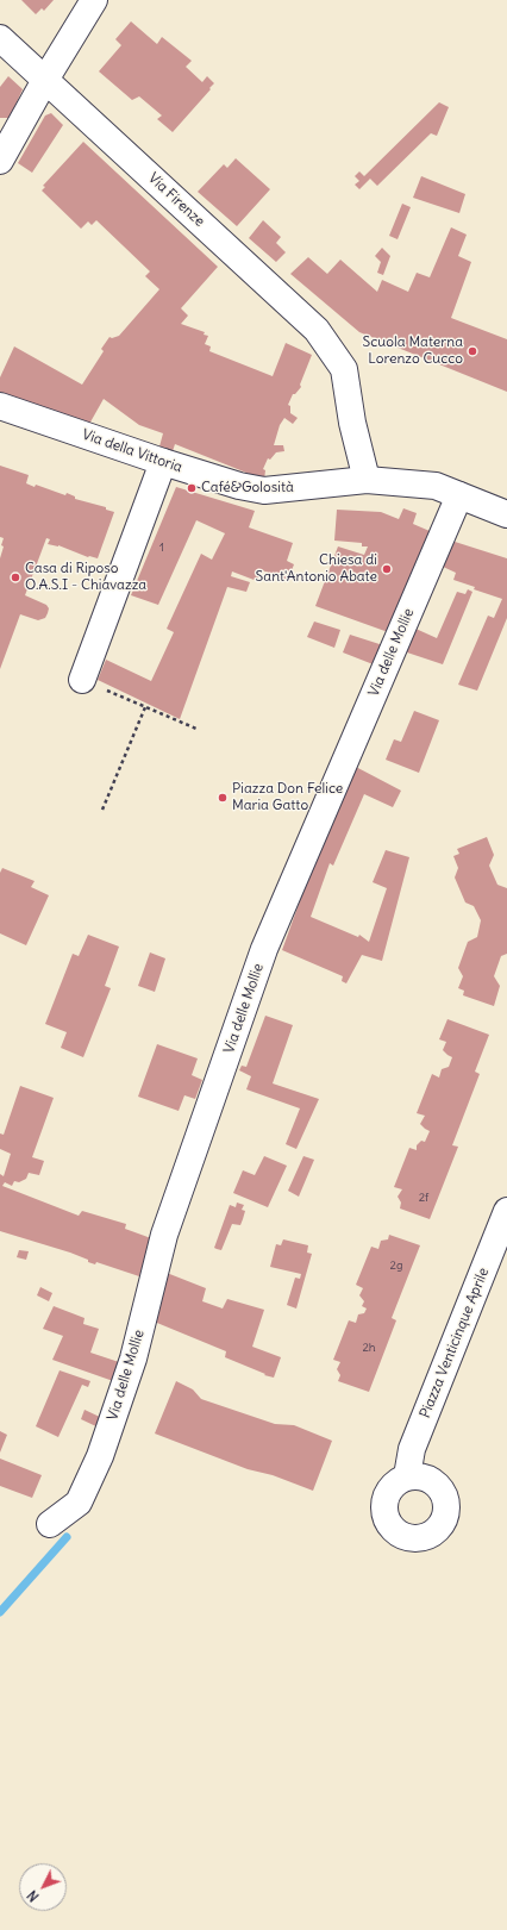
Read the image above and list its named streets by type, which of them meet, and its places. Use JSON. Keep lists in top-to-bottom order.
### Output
{
  "streets": {
    "street": [
      "Via Firenze",
      "Via della Vittoria",
      "Via delle Mollie",
      "Piazza Venticinque Aprile"
    ]
  },
  "crossings": [
    ["Via Firenze", "Via della Vittoria"]
  ],
  "places": [
    "Scuola Materna Lorenzo Cucco",
    "Café&Golosità",
    "Chiesa di Sant'Antonio Abate",
    "Casa di Riposo O.A.S.I - Chiavazza",
    "Piazza Don Felice Maria Gatto"
  ],
  "house_numbers": [
    "1",
    "2f",
    "2g",
    "2h"
  ],
  "north": "bottom left"
}
